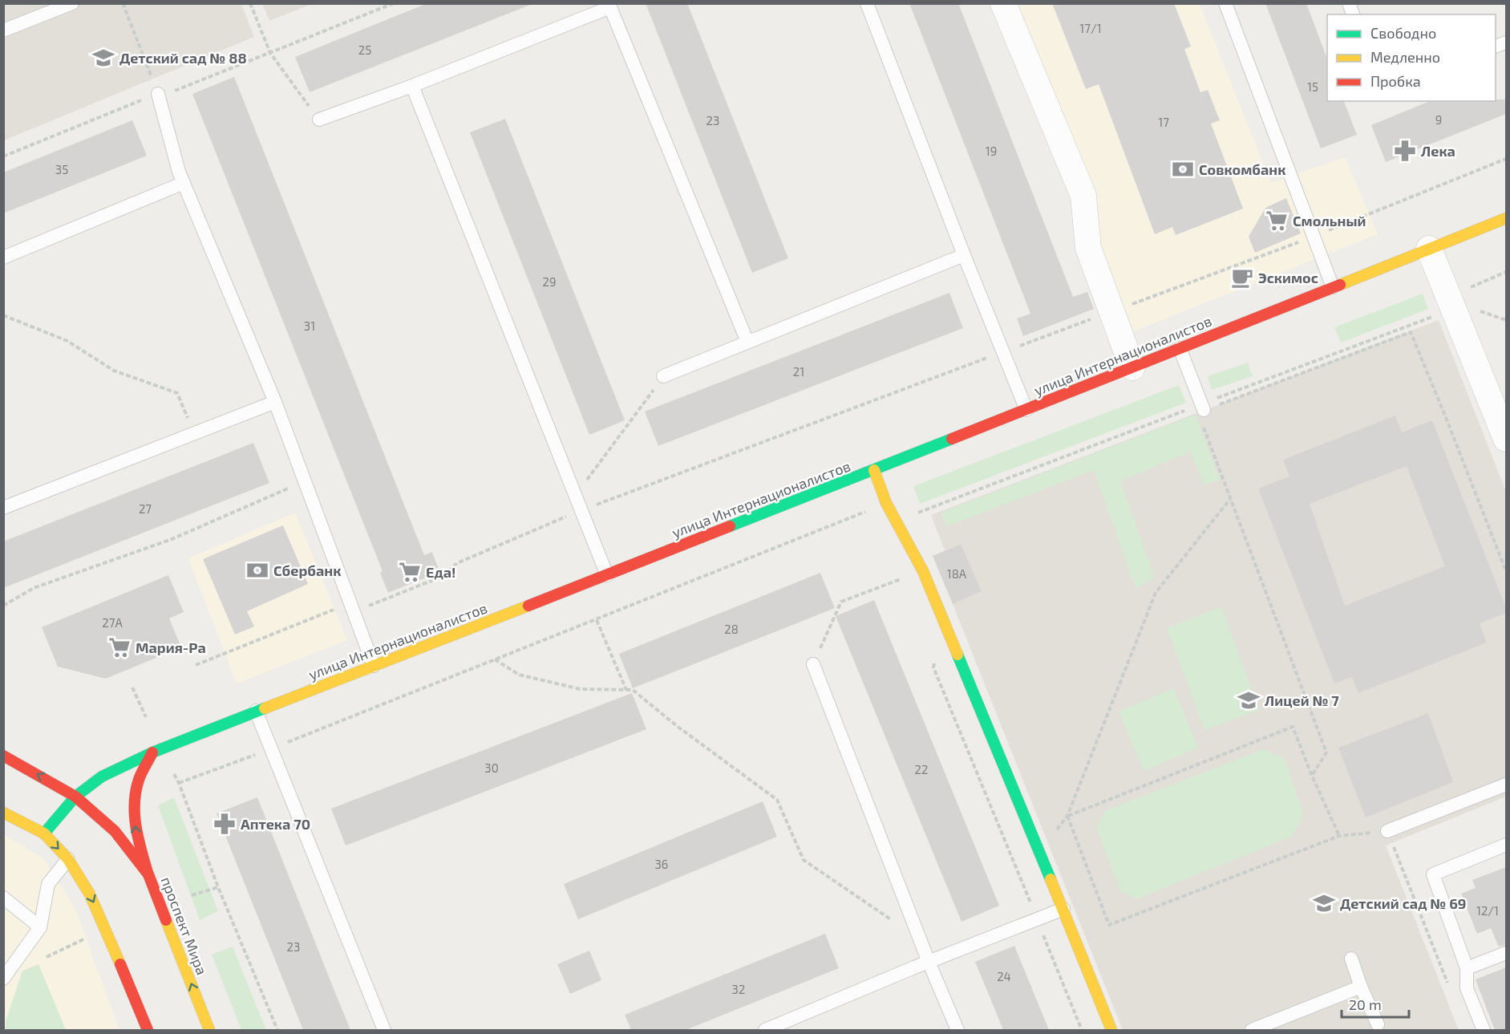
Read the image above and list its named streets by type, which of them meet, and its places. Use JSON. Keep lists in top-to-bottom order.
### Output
{
  "streets": {
    "street": ["улица Интернационалистов", "проспект Мира"]
  },
  "crossings": [
    ["улица Интернационалистов", "проспект Мира"]
  ],
  "places": {
    "school or university": ["Детский сад № 88", "Лицей № 7", "Детский сад № 69"],
    "pharmacy": ["Лека", "Аптека 70"],
    "bank": ["Совкомбанк", "Сбербанк"],
    "supermarket": ["Смольный", "Еда!", "Мария-Ра"],
    "cafe": ["Эскимос"]
  },
  "house_numbers": [
    "17/1",
    "25",
    "15",
    "9",
    "23",
    "17",
    "19",
    "35",
    "29",
    "31",
    "21",
    "27",
    "18А",
    "27А",
    "28",
    "30",
    "22",
    "36",
    "12/1",
    "23",
    "24",
    "32"
  ],
  "legend": ["Свободно", "Медленно", "Пробка"],
  "scale_bar": "20 m"
}
